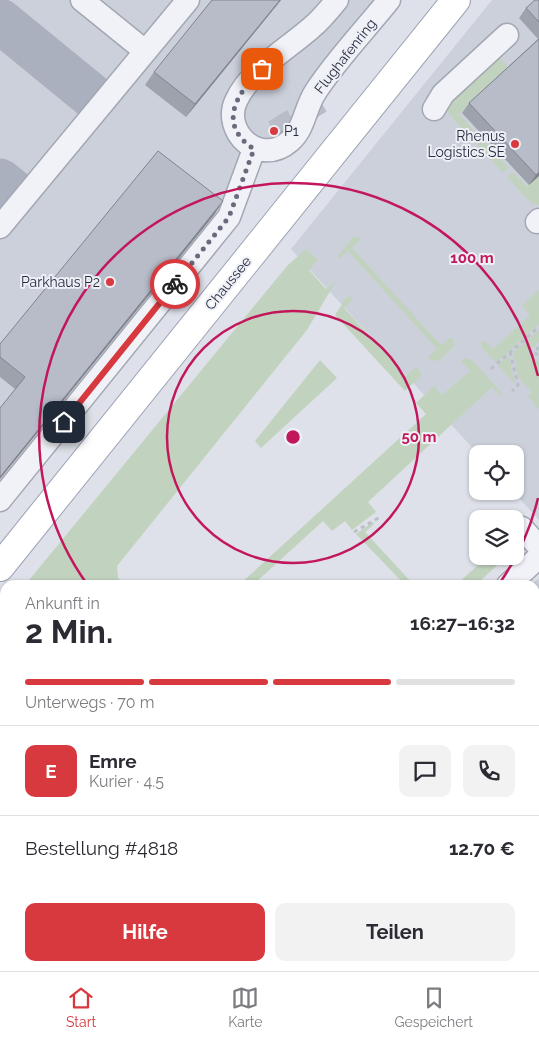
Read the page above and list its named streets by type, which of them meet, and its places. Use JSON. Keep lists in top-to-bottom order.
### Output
{
  "streets": {
    "main road": ["Chaussee"],
    "street": ["Flughafenring"]
  },
  "places": ["P1", "Rhenus Logistics SE", "Parkhaus P2"],
  "page": {
    "heading": ["2 Min.", "Ankunft in", "16:27–16:32"],
    "panel": [
      "Emre",
      "Kurier · 4.5",
      "Bestellung #4818",
      "12.70 €"
    ],
    "bar": "Unterwegs · 70 m",
    "round": "E",
    "buttons": ["Hilfe", "Teilen"],
    "tabs": ["Start", "Karte", "Gespeichert"]
  },
  "rings": ["100 m", "50 m"]
}
